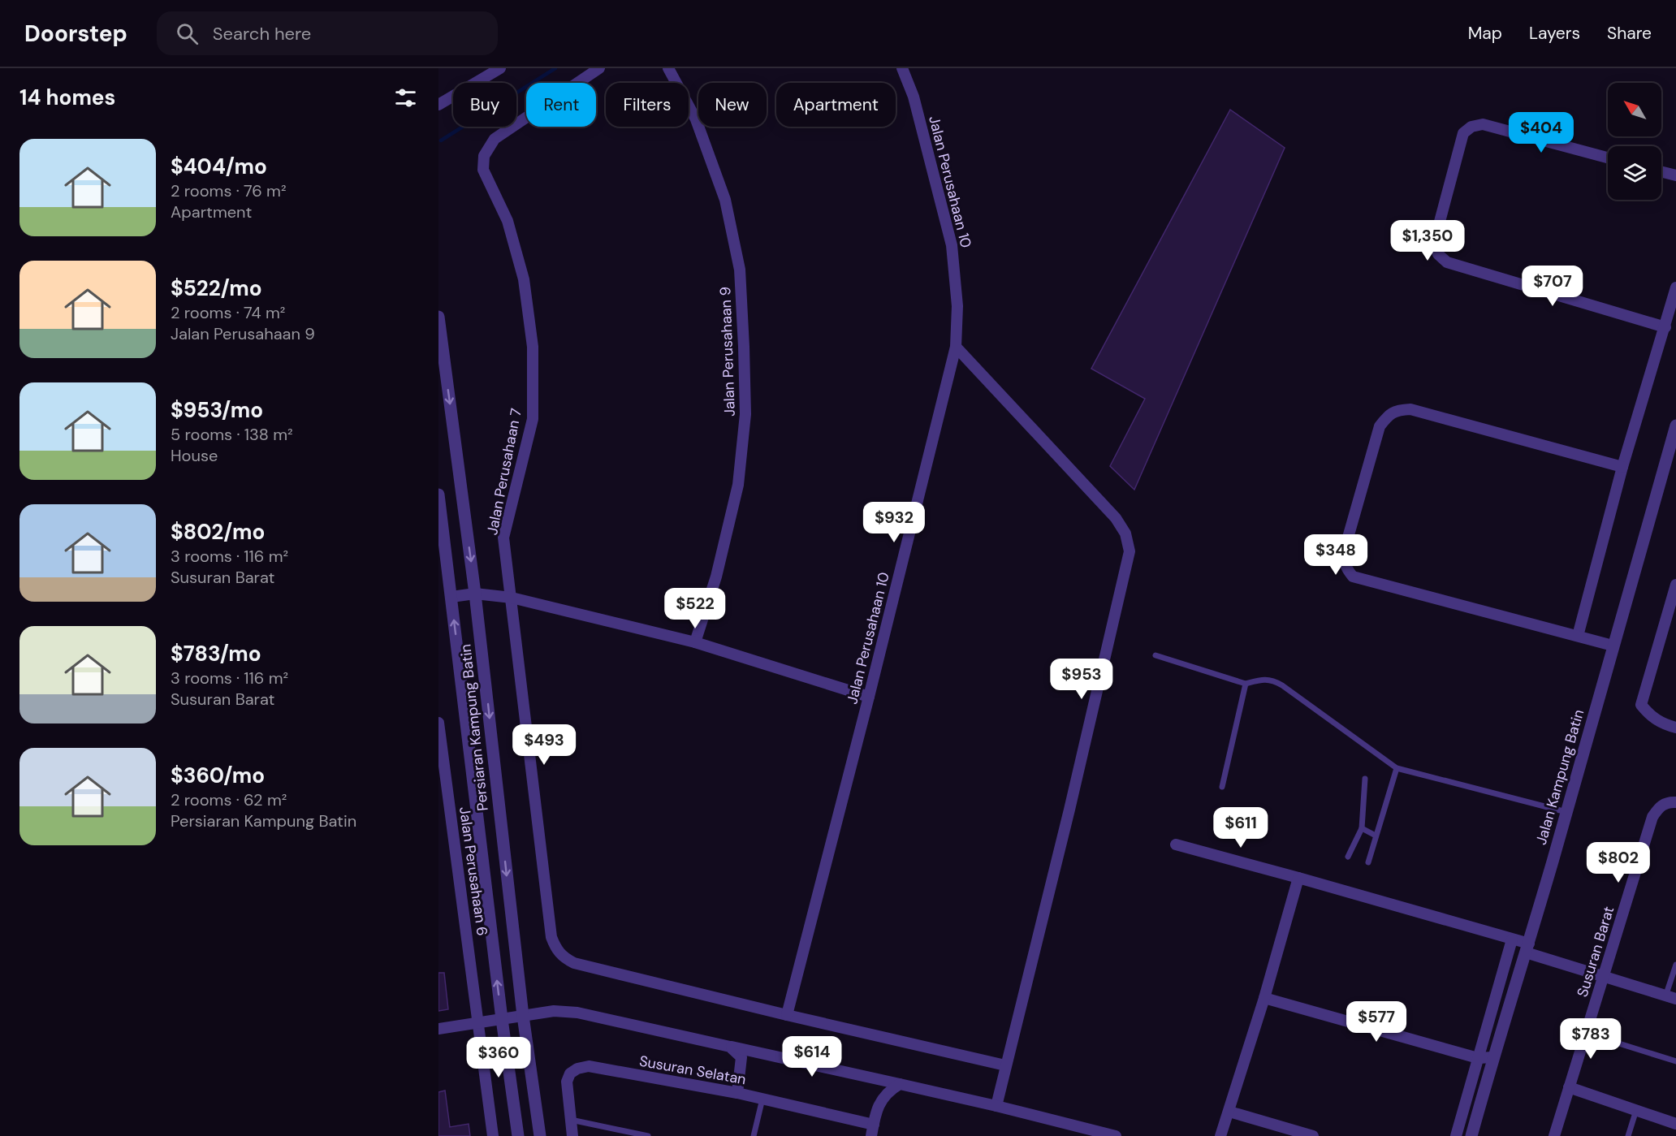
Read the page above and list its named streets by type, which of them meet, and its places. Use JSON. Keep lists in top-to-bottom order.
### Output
{
  "streets": {
    "street": [
      "Jalan Perusahaan 10",
      "Jalan Perusahaan 9",
      "Jalan Perusahaan 7",
      "Persiaran Kampung Batin",
      "Jalan Kampung Batin",
      "Jalan Perusahaan 6",
      "Susuran Barat",
      "Susuran Selatan"
    ]
  },
  "crossings": [
    ["Jalan Perusahaan 10", "Jalan Perusahaan 7"]
  ],
  "north": "top left",
  "page": {
    "header": "Doorstep",
    "search": "Search here",
    "nav": ["Map", "Layers", "Share"],
    "heading": "14 homes",
    "chip": [
      "Buy",
      "Rent",
      "Filters",
      "New",
      "Apartment"
    ],
    "price": [
      "$404",
      "$1,350",
      "$707",
      "$932",
      "$348",
      "$522",
      "$953",
      "$493",
      "$611",
      "$802",
      "$577",
      "$783",
      "$614",
      "$360"
    ],
    "list": [
      {
        "name": "$404/mo",
        "note": "2 rooms · 76 m² · Apartment"
      },
      {
        "name": "$522/mo",
        "note": "2 rooms · 74 m² · Jalan Perusahaan 9"
      },
      {
        "name": "$953/mo",
        "note": "5 rooms · 138 m² · House"
      },
      {
        "name": "$802/mo",
        "note": "3 rooms · 116 m² · Susuran Barat"
      },
      {
        "name": "$783/mo",
        "note": "3 rooms · 116 m² · Susuran Barat"
      },
      {
        "name": "$360/mo",
        "note": "2 rooms · 62 m² · Persiaran Kampung Batin"
      }
    ]
  }
}
